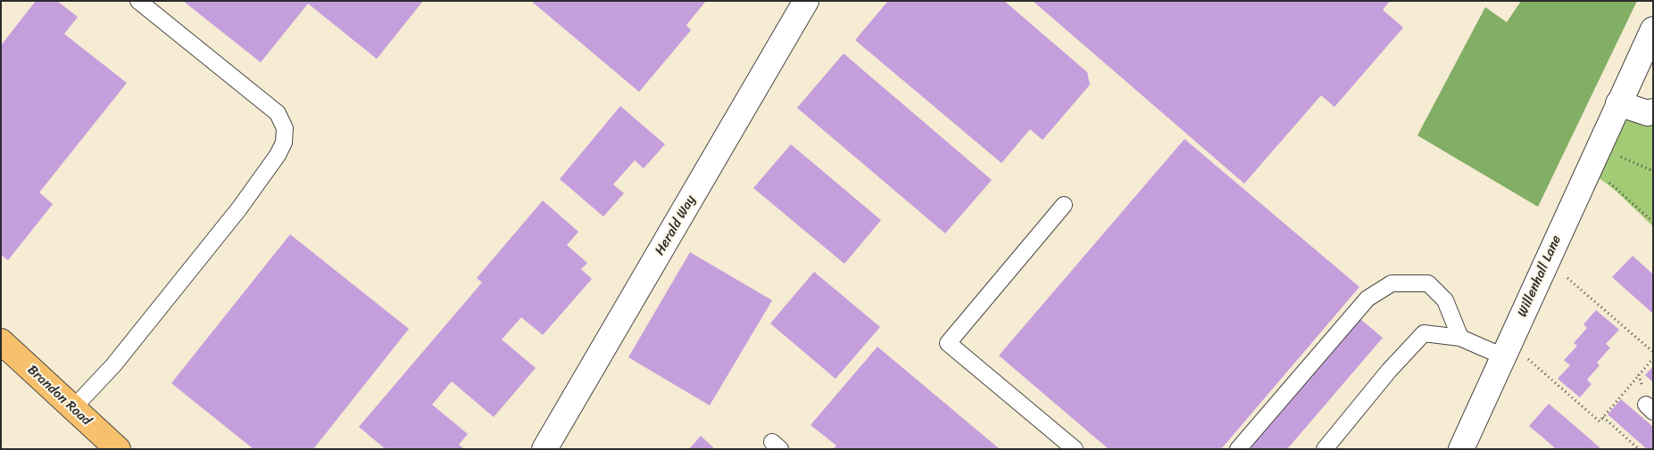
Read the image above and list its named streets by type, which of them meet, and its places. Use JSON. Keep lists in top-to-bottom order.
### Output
{
  "streets": {
    "main road": ["Brandon Road"],
    "street": ["Herald Way", "Willenhall Lane"]
  }
}
